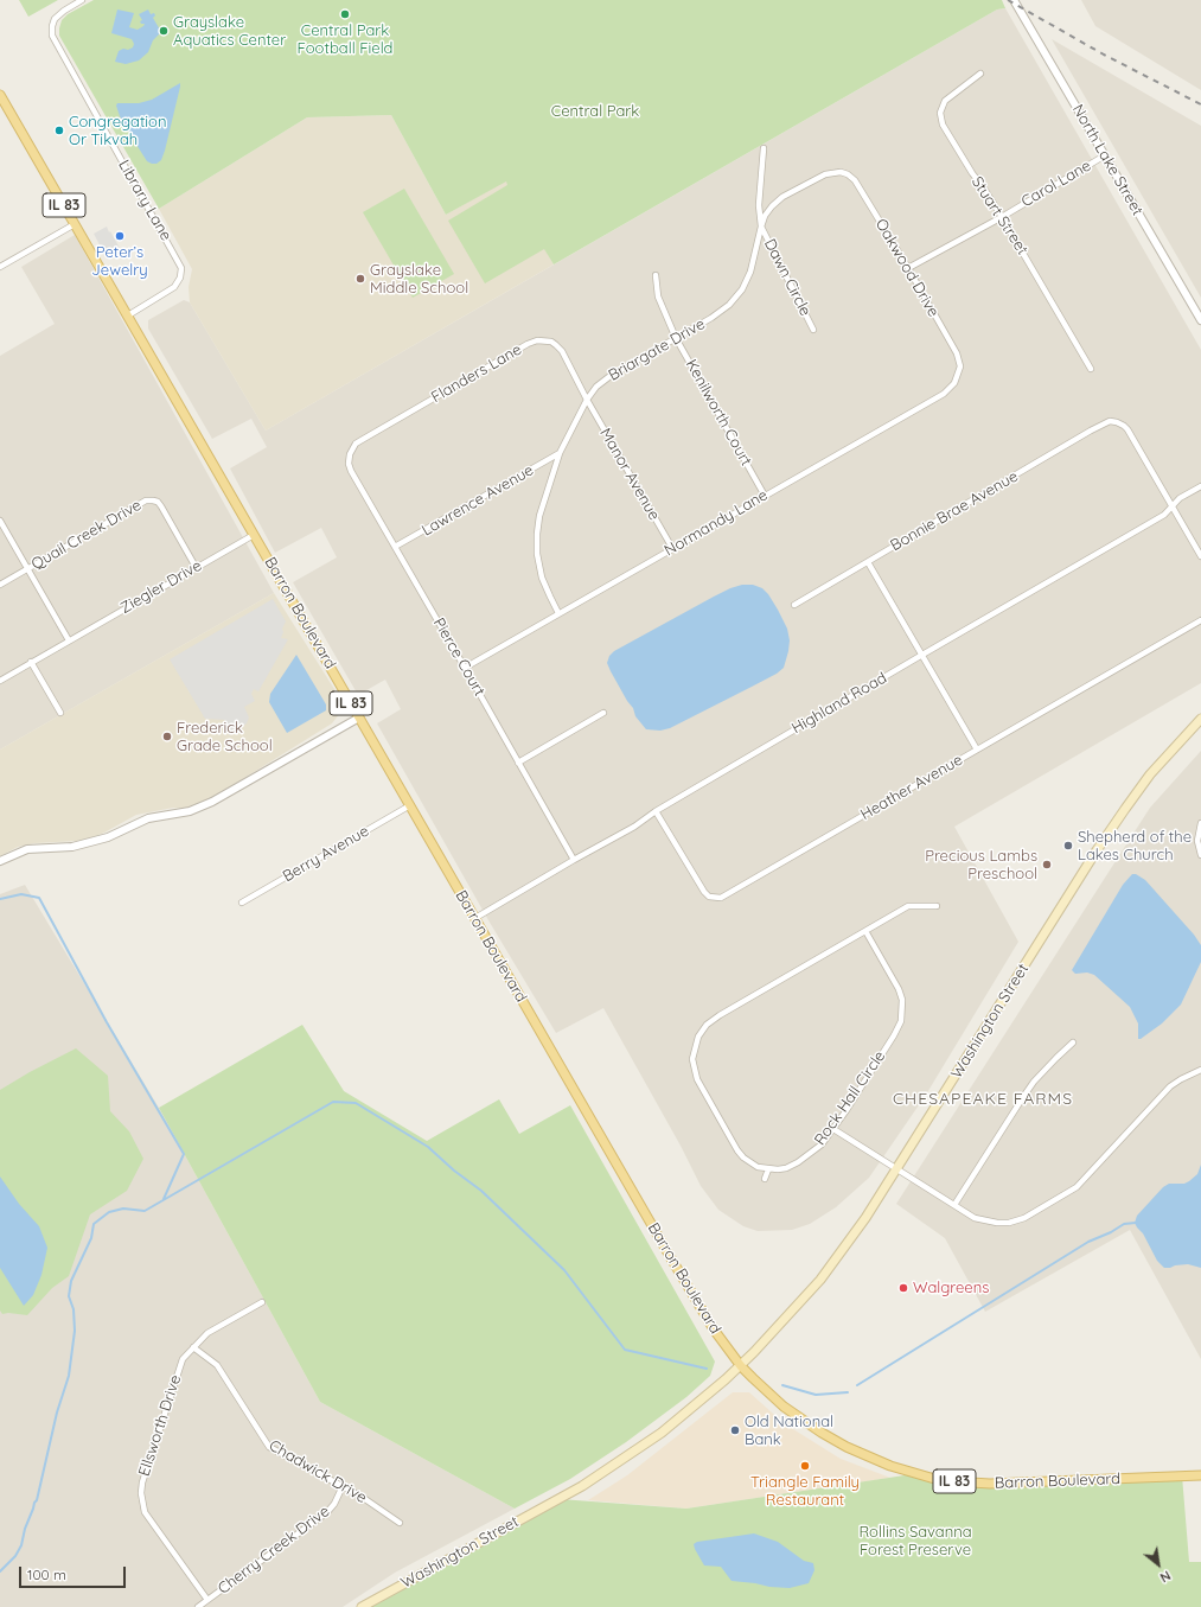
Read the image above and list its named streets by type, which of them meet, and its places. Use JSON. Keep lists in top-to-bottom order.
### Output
{
  "streets": {
    "main road": ["IL 83", "Barron Boulevard", "Washington Street"],
    "street": [
      "North Lake Street",
      "Carol Lane",
      "Library Lane",
      "Stuart Street",
      "Oakwood Drive",
      "Dawn Circle",
      "Briargate Drive",
      "Flanders Lane",
      "Kenilworth Court",
      "Manor Avenue",
      "Lawrence Avenue",
      "Bonnie Brae Avenue",
      "Normandy Lane",
      "Quail Creek Drive",
      "Ziegler Drive",
      "Pierce Court",
      "Highland Road",
      "Heather Avenue",
      "Berry Avenue",
      "Rock Hall Circle",
      "Ellsworth Drive",
      "Chadwick Drive",
      "Cherry Creek Drive"
    ]
  },
  "crossings": [
    ["North Lake Street", "Carol Lane"],
    ["Carol Lane", "Stuart Street"],
    ["Carol Lane", "Oakwood Drive"],
    ["Library Lane", "Barron Boulevard"],
    ["Oakwood Drive", "Briargate Drive"],
    ["Oakwood Drive", "Normandy Lane"],
    ["Dawn Circle", "Briargate Drive"],
    ["Briargate Drive", "Flanders Lane"],
    ["Briargate Drive", "Kenilworth Court"],
    ["Briargate Drive", "Manor Avenue"],
    ["Briargate Drive", "Lawrence Avenue"],
    ["Briargate Drive", "Normandy Lane"],
    ["Flanders Lane", "Manor Avenue"],
    ["Flanders Lane", "Pierce Court"],
    ["Kenilworth Court", "Normandy Lane"],
    ["Manor Avenue", "Normandy Lane"],
    ["Lawrence Avenue", "Pierce Court"],
    ["Bonnie Brae Avenue", "Highland Road"],
    ["Normandy Lane", "Pierce Court"],
    ["Quail Creek Drive", "Ziegler Drive"],
    ["Ziegler Drive", "Barron Boulevard"],
    ["Barron Boulevard", "Highland Road"],
    ["Barron Boulevard", "Berry Avenue"],
    ["Barron Boulevard", "Washington Street"],
    ["Pierce Court", "Highland Road"],
    ["Highland Road", "Heather Avenue"],
    ["Ellsworth Drive", "Chadwick Drive"],
    ["Ellsworth Drive", "Cherry Creek Drive"],
    ["Chadwick Drive", "Cherry Creek Drive"]
  ],
  "districts": ["CHESAPEAKE FARMS"],
  "parks": ["Central Park", "Rollins Savanna Forest Preserve"],
  "places": [
    "Central Park Football Field",
    "Grayslake Aquatics Center",
    "Congregation Or Tikvah",
    "Peter’s Jewelry",
    "Grayslake Middle School",
    "Frederick Grade School",
    "Shepherd of the Lakes Church",
    "Precious Lambs Preschool",
    "Walgreens",
    "Old National Bank",
    "Triangle Family Restaurant"
  ],
  "scale_bar": "100 m",
  "north": "bottom right"
}
